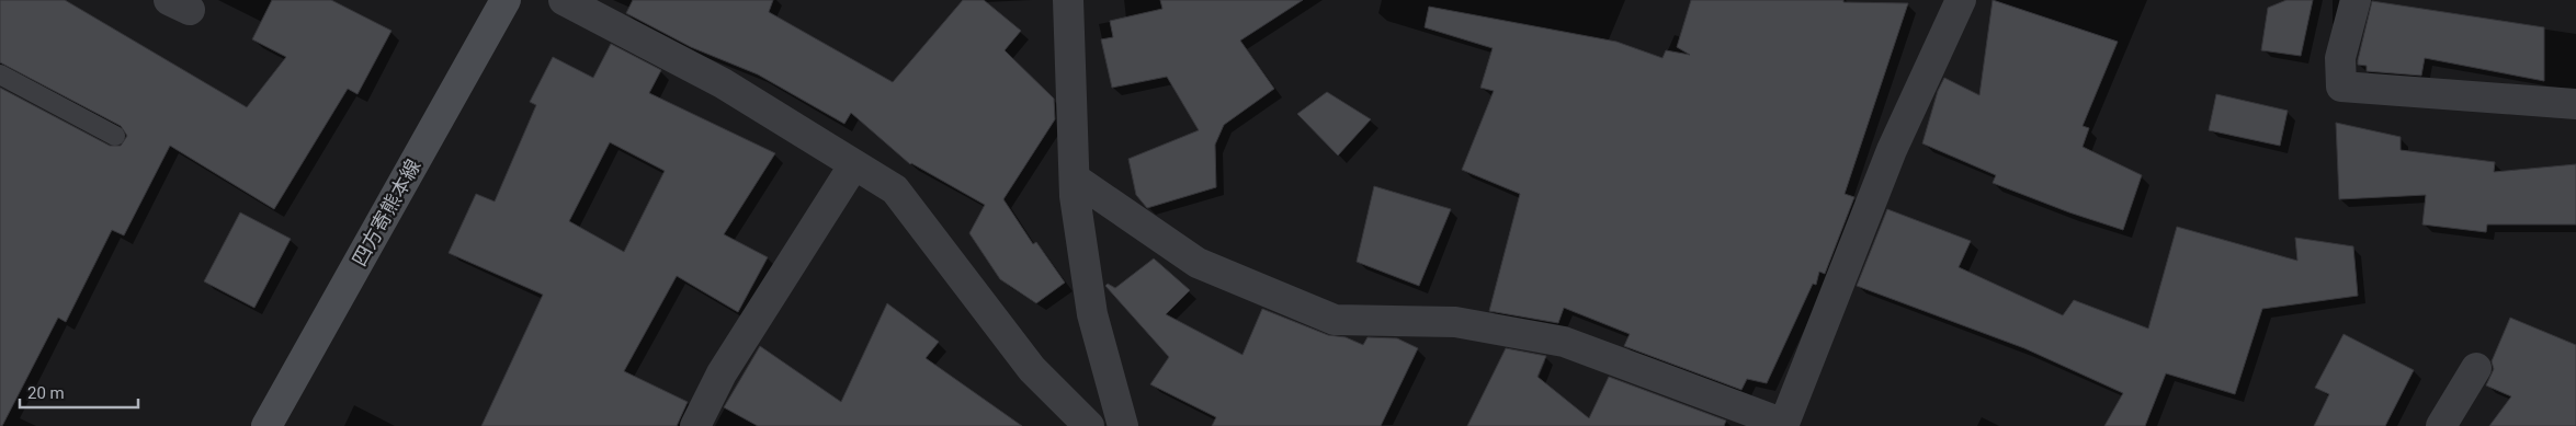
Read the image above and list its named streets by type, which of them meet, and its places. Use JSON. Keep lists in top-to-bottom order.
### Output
{
  "streets": {
    "main road": ["四方寄熊本線"]
  },
  "scale_bar": "20 m"
}
